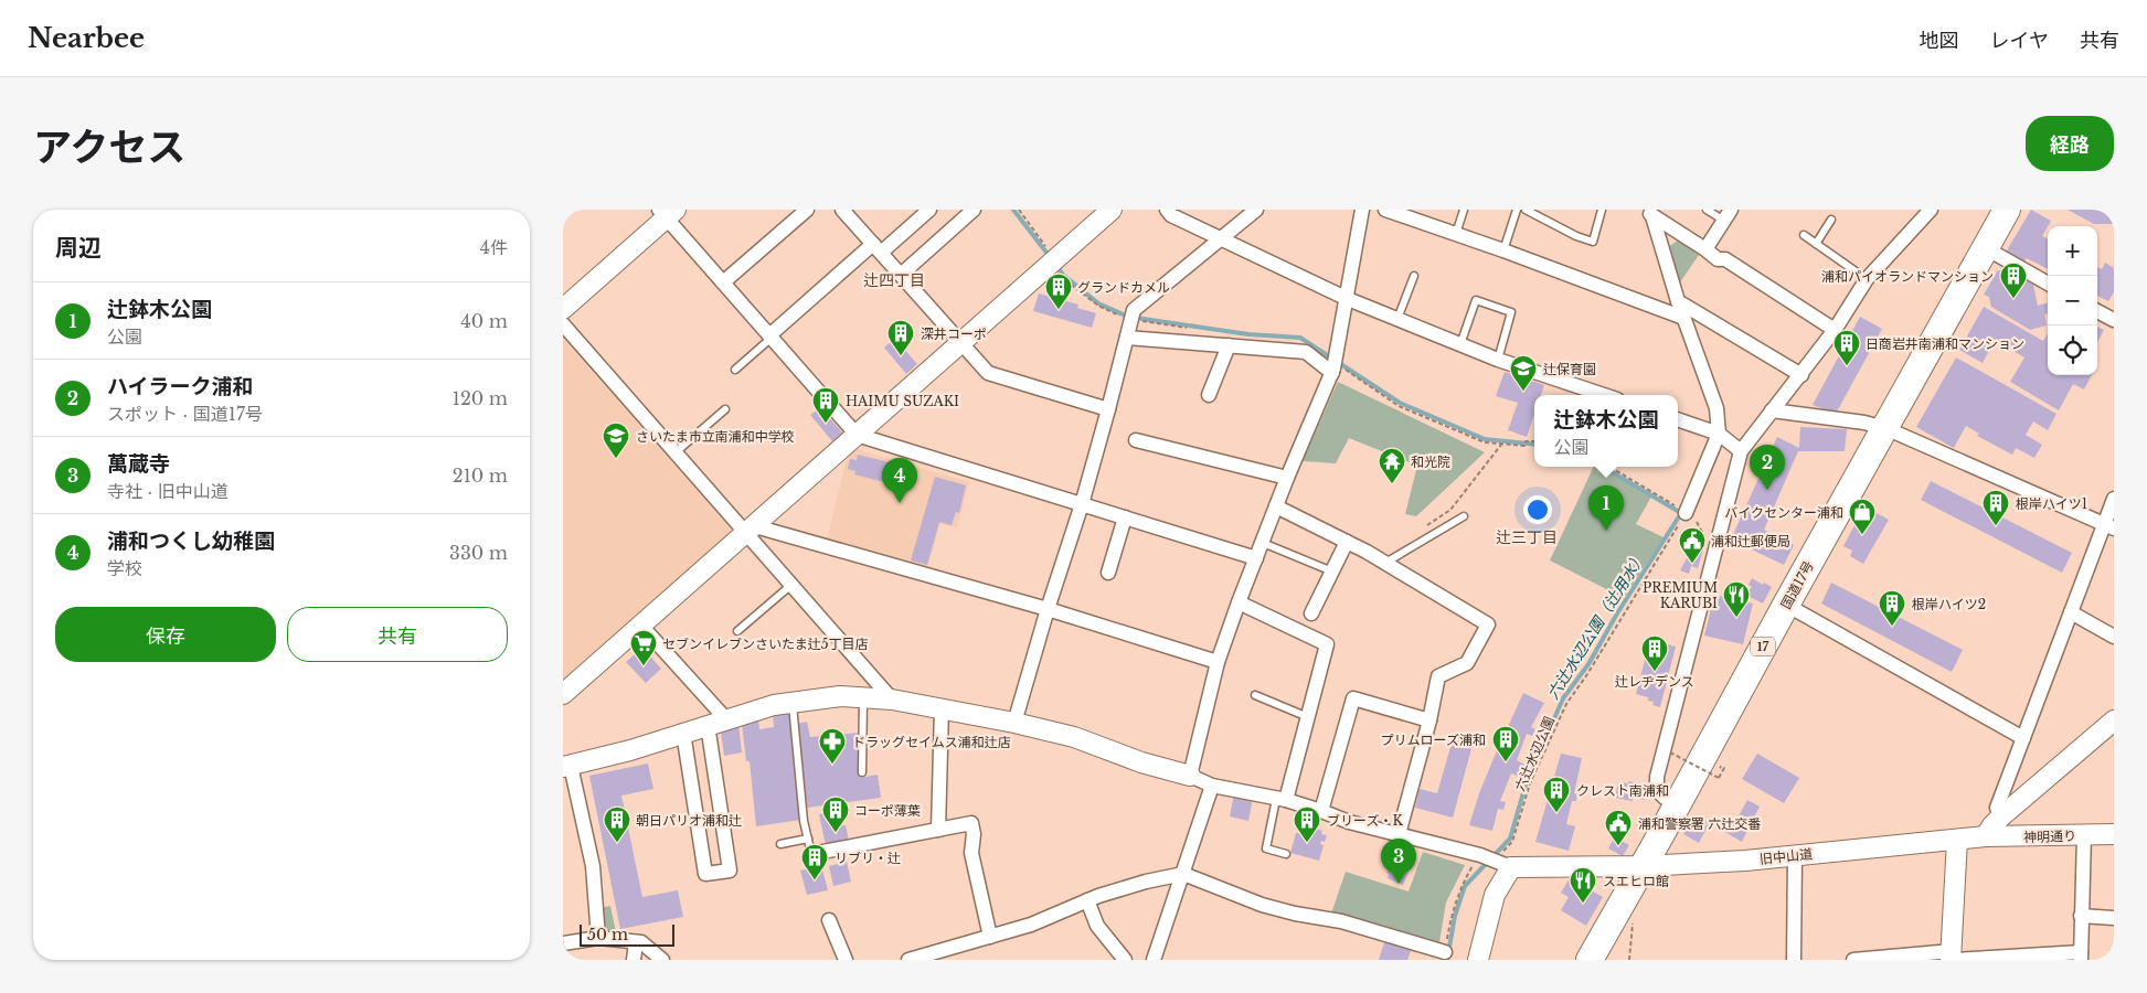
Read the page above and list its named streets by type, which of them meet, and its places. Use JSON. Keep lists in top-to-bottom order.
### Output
{
  "streets": {
    "highway": ["国道17号", "17"],
    "street": ["神明通り", "旧中山道"],
    "path": ["六辻水辺公園"]
  },
  "crossings": [
    ["国道17号", "旧中山道"],
    ["神明通り", "旧中山道"]
  ],
  "districts": ["辻四丁目", "辻三丁目"],
  "water": ["六辻水辺公園（辻用水）"],
  "places": {
    "building": [
      "浦和パイオランドマンション",
      "グランドカメル",
      "深井コーポ",
      "日商岩井南浦和マンション",
      "HAIMU SUZAKI",
      "根岸ハイツ1",
      "根岸ハイツ2",
      "辻レヂデンス",
      "プリムローズ浦和",
      "クレスト南浦和",
      "コーポ薄葉",
      "朝日パリオ浦和辻",
      "ブリーズ・K",
      "リブリ・辻"
    ],
    "school or university": ["辻保育園", "さいたま市立南浦和中学校"],
    "temple": ["和光院"],
    "shop": ["バイクセンター浦和"],
    "public building": ["浦和辻郵便局", "浦和警察署 六辻交番"],
    "restaurant": ["PREMIUM KARUBI", "スエヒロ館"],
    "supermarket": ["セブンイレブンさいたま辻5丁目店"],
    "pharmacy": ["ドラッグセイムス浦和辻店"]
  },
  "scale_bar": "50 m",
  "page": {
    "header": "Nearbee",
    "nav": ["地図", "レイヤ", "共有"],
    "title": "アクセス",
    "buttons": [
      "経路",
      ["保存", "共有"]
    ],
    "heading": ["周辺", "4件"],
    "map_buttons": ["+", "−"],
    "list": [
      {
        "mark": "1",
        "name": "辻鉢木公園",
        "note": "公園",
        "value": "40 m"
      },
      {
        "mark": "2",
        "name": "ハイラーク浦和",
        "note": "スポット · 国道17号",
        "value": "120 m"
      },
      {
        "mark": "3",
        "name": "萬蔵寺",
        "note": "寺社 · 旧中山道",
        "value": "210 m"
      },
      {
        "mark": "4",
        "name": "浦和つくし幼稚園",
        "note": "学校",
        "value": "330 m"
      }
    ],
    "popup": ["辻鉢木公園", "公園"],
    "pins": [
      "2",
      "4",
      "1",
      "3"
    ],
    "scale": "50 m"
  }
}
